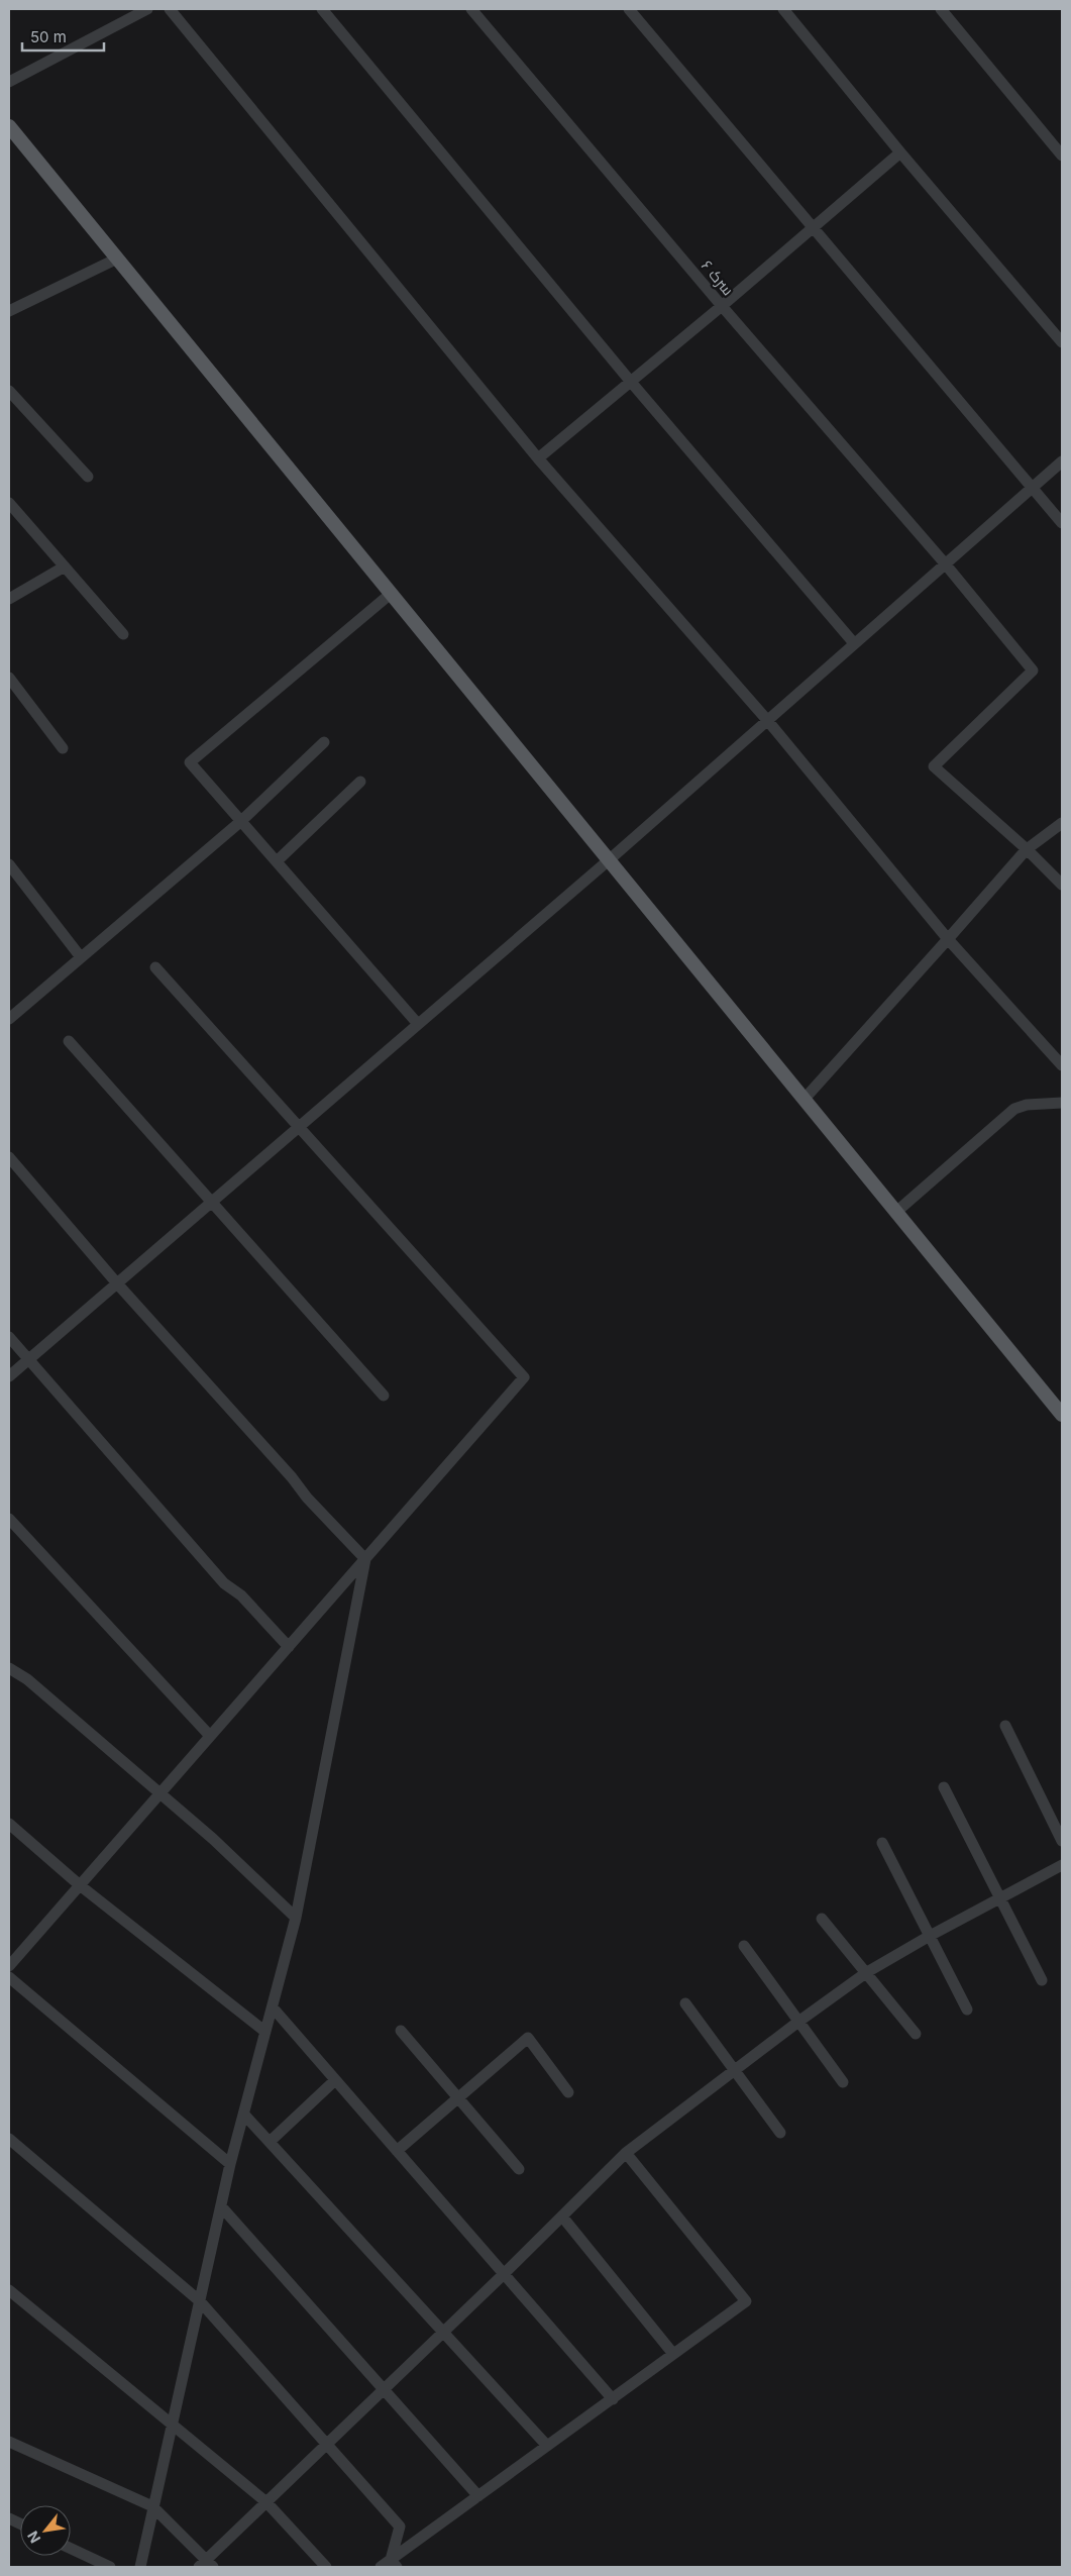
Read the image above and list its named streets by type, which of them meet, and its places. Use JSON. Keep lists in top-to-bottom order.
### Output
{
  "streets": {
    "street": ["سرک ۶"]
  },
  "scale_bar": "50 m",
  "north": "bottom left"
}
